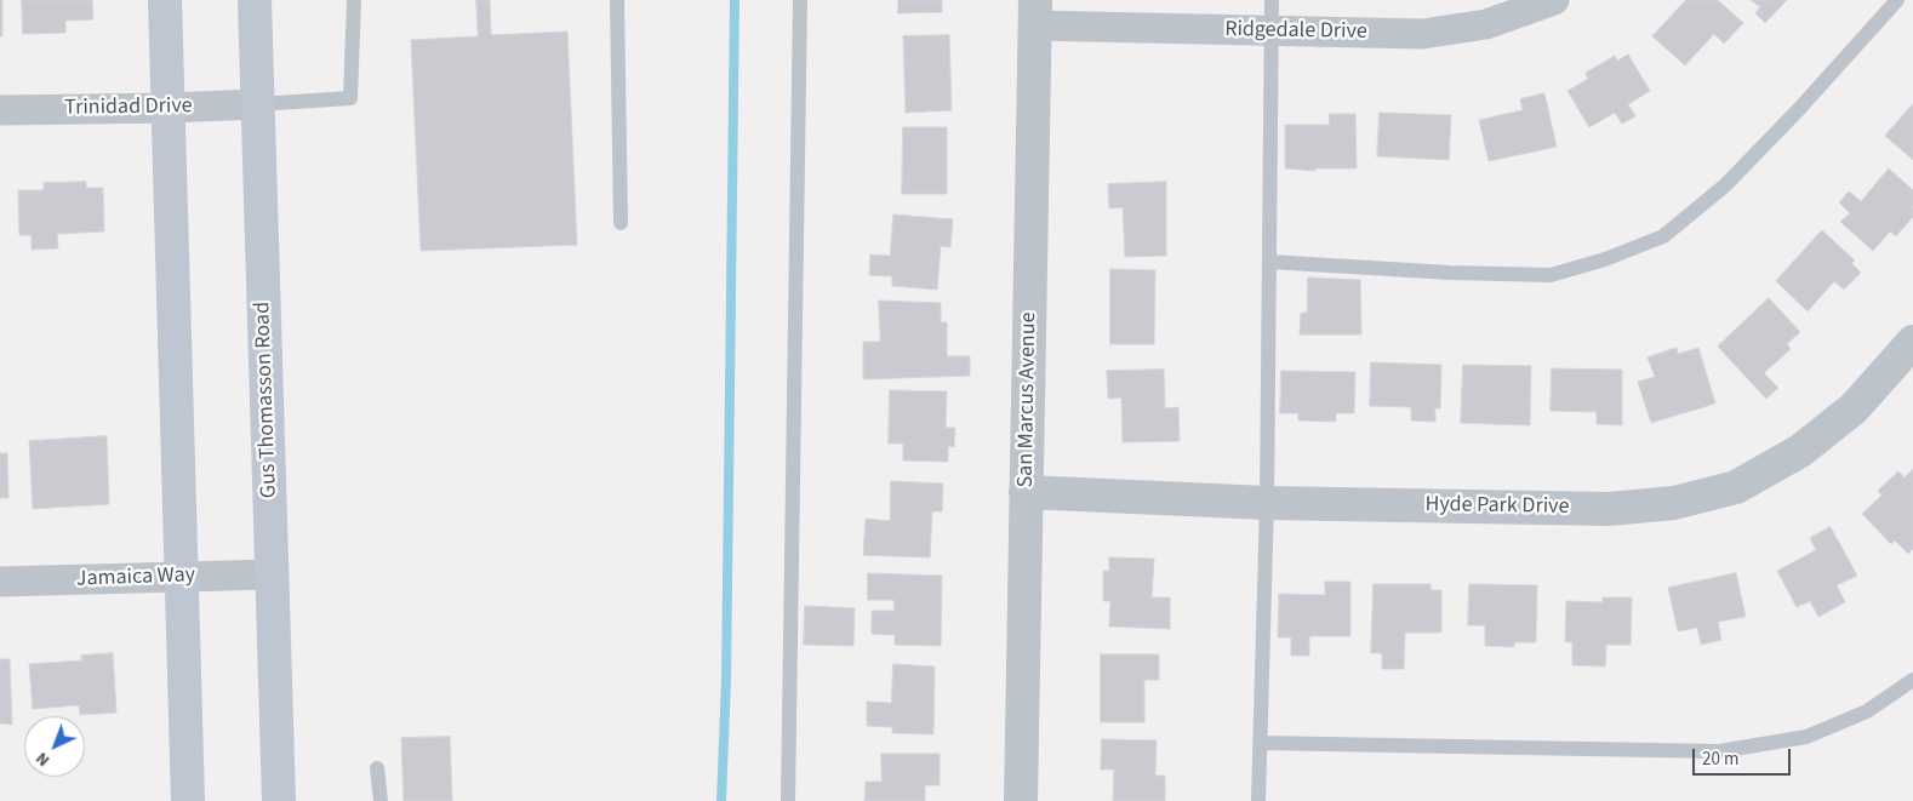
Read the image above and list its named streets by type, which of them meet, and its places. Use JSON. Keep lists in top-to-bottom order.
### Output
{
  "streets": {
    "main road": ["Gus Thomasson Road"],
    "street": [
      "Ridgedale Drive",
      "Trinidad Drive",
      "San Marcus Avenue",
      "Hyde Park Drive",
      "Jamaica Way"
    ]
  },
  "crossings": [
    ["Ridgedale Drive", "San Marcus Avenue"],
    ["Trinidad Drive", "Gus Thomasson Road"],
    ["Gus Thomasson Road", "Jamaica Way"],
    ["San Marcus Avenue", "Hyde Park Drive"]
  ],
  "scale_bar": "20 m",
  "north": "bottom left"
}
